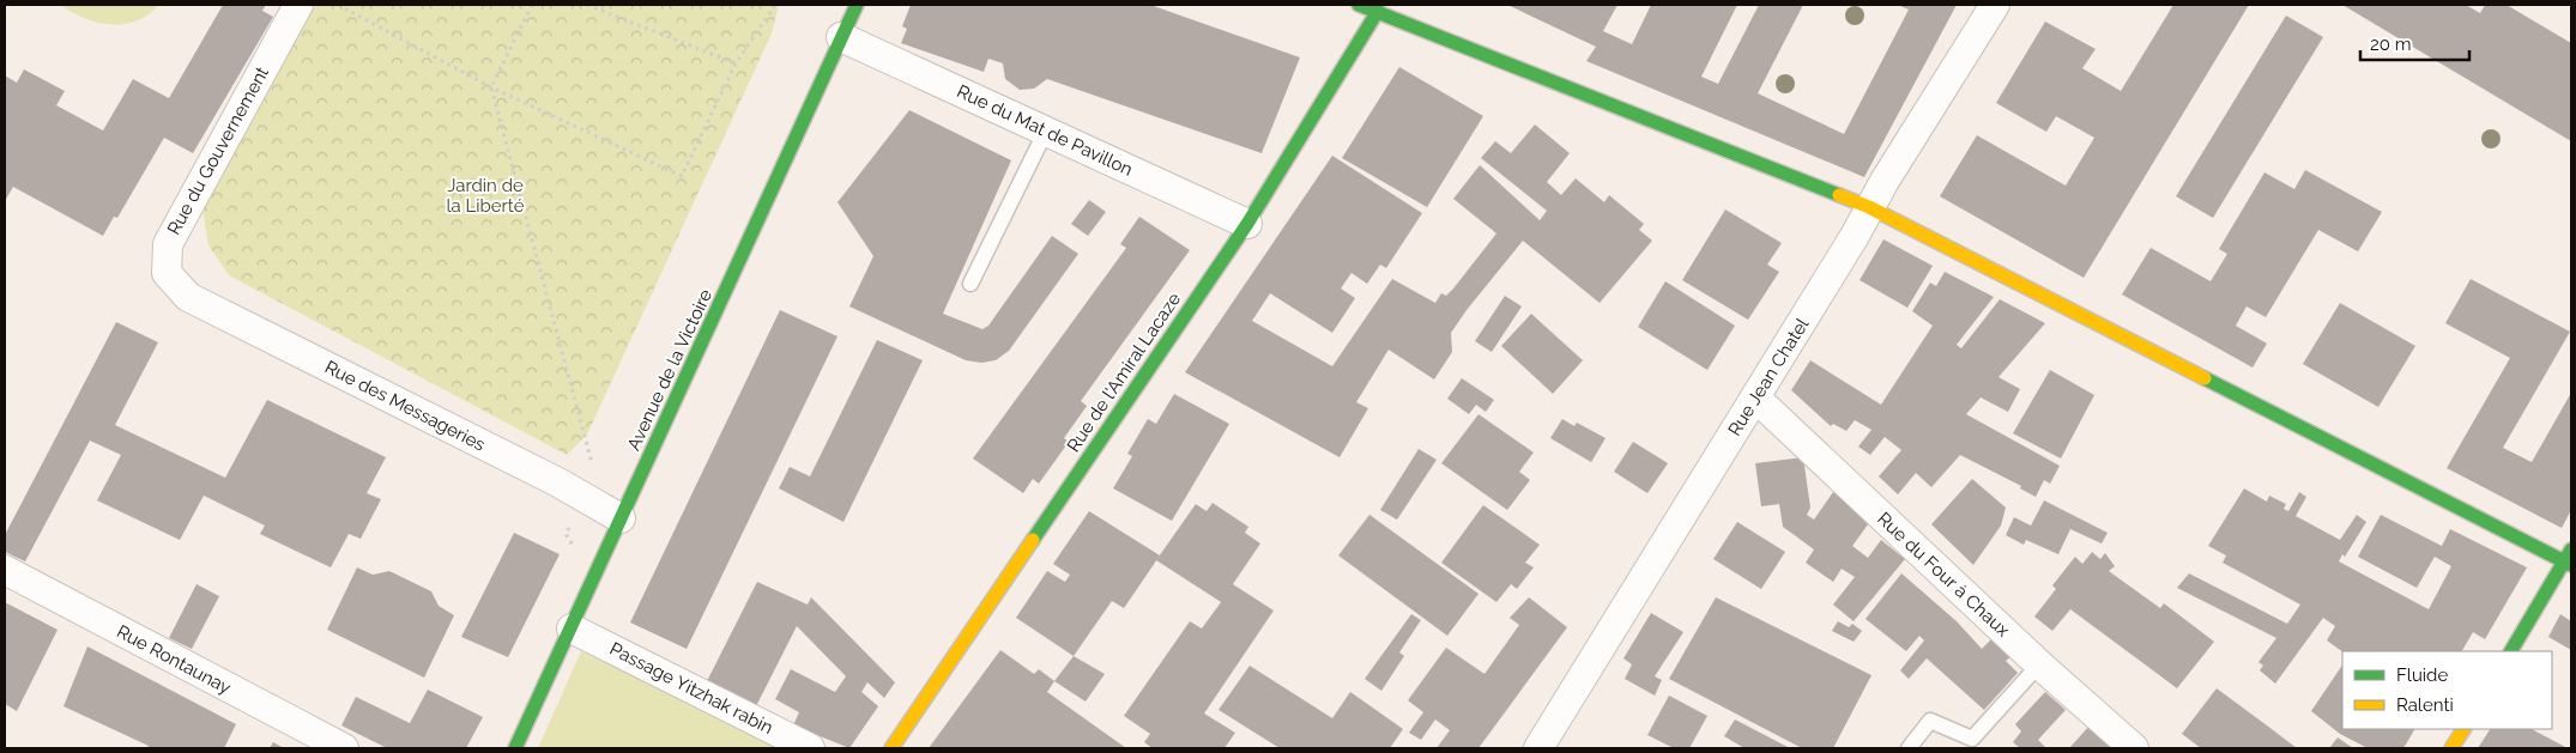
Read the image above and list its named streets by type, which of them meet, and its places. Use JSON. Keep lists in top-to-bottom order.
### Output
{
  "streets": {
    "main road": ["Avenue de la Victoire", "Rue de l'Amiral Lacaze"],
    "street": [
      "Rue du Mat de Pavillon",
      "Rue du Gouvernement",
      "Rue Jean Chatel",
      "Rue des Messageries",
      "Rue du Four à Chaux",
      "Rue Rontaunay",
      "Passage Yitzhak rabin"
    ]
  },
  "crossings": [
    ["Rue du Mat de Pavillon", "Avenue de la Victoire"],
    ["Rue du Mat de Pavillon", "Rue de l'Amiral Lacaze"],
    ["Rue du Gouvernement", "Rue des Messageries"],
    ["Avenue de la Victoire", "Rue des Messageries"],
    ["Avenue de la Victoire", "Passage Yitzhak rabin"],
    ["Rue Jean Chatel", "Rue du Four à Chaux"]
  ],
  "parks": ["Jardin de la Liberté"],
  "legend": ["Fluide", "Ralenti"],
  "scale_bar": "20 m"
}
